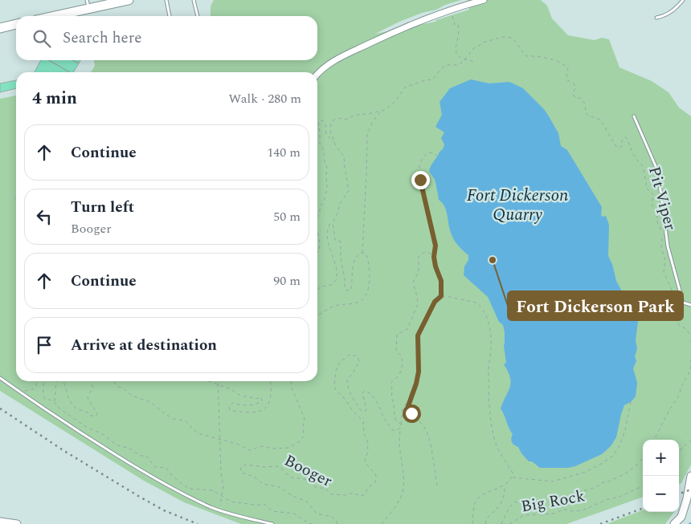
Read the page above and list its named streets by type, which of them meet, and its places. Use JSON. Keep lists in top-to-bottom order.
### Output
{
  "streets": {
    "path": ["Pit Viper", "Booger", "Big Rock"]
  },
  "water": ["Fort Dickerson Quarry"],
  "places": ["Fort Dickerson Park"],
  "page": {
    "search": "Search here",
    "heading": ["4 min", "Walk · 280 m"],
    "list": [
      ["Continue", "140 m"],
      ["Turn left", "Booger", "50 m"],
      ["Continue", "90 m"],
      "Arrive at destination"
    ],
    "map_buttons": ["+", "−"]
  }
}
